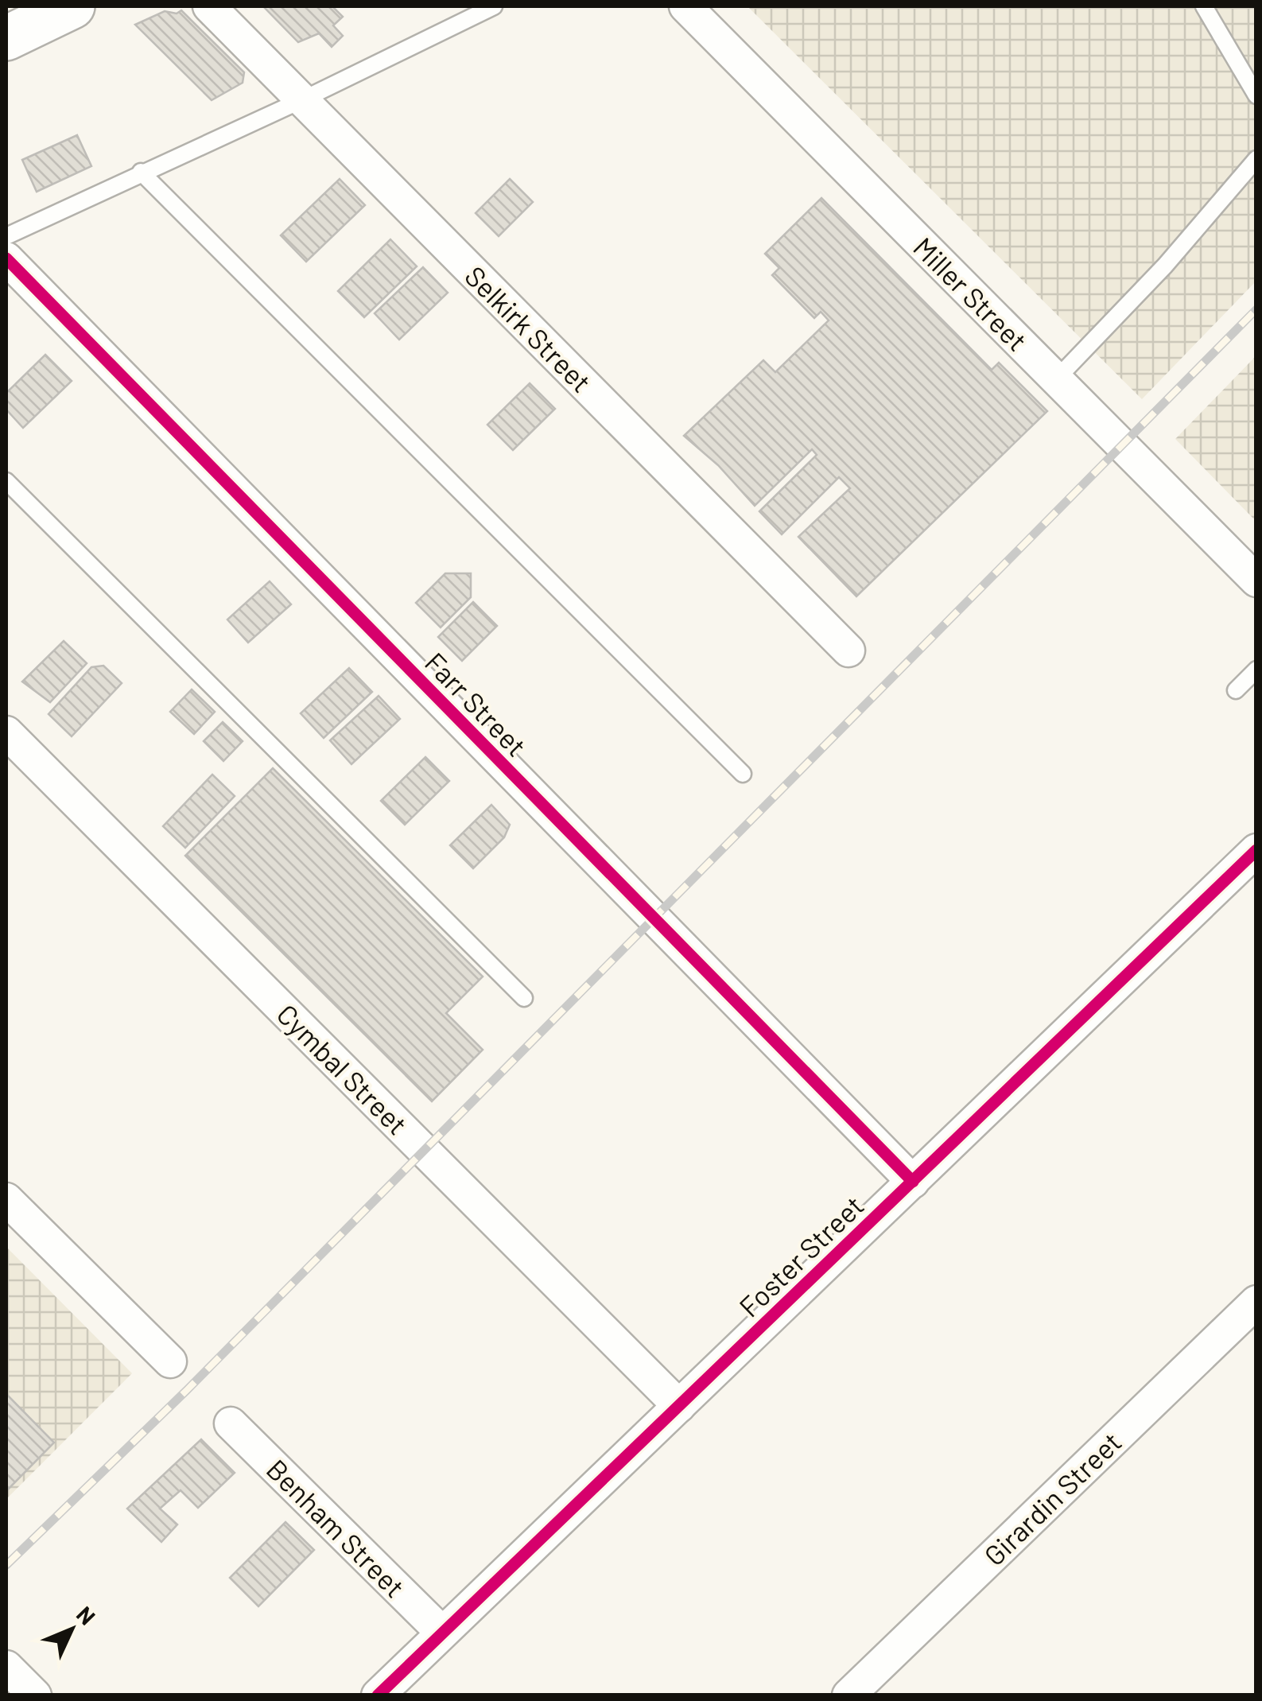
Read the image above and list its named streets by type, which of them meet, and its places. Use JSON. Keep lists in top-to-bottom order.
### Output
{
  "streets": {
    "street": [
      "Miller Street",
      "Selkirk Street",
      "Farr Street",
      "Cymbal Street",
      "Foster Street",
      "Girardin Street",
      "Benham Street"
    ]
  },
  "crossings": [
    ["Farr Street", "Foster Street"],
    ["Cymbal Street", "Foster Street"],
    ["Foster Street", "Benham Street"]
  ],
  "north": "top right"
}
